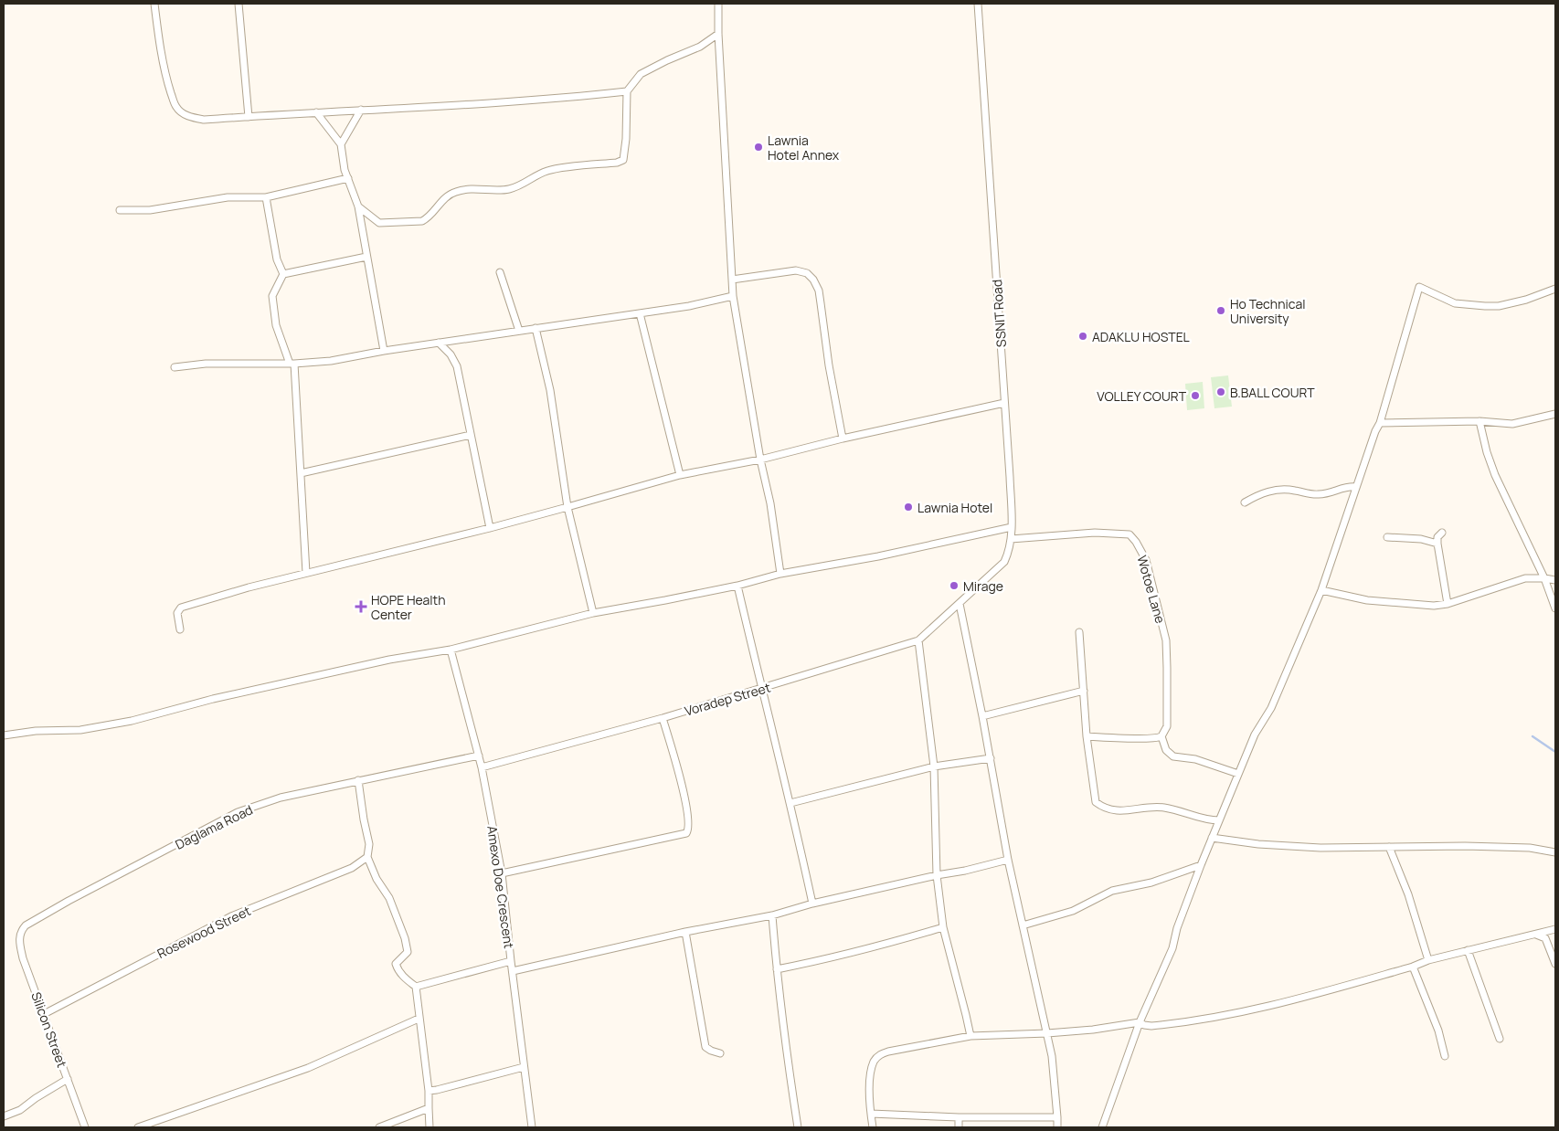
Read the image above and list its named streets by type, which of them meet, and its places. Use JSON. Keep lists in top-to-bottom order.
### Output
{
  "streets": {
    "street": [
      "SSNIT Road",
      "Wotoe Lane",
      "Voradep Street",
      "Daglama Road",
      "Amexo Doe Crescent",
      "Rosewood Street",
      "Silicon Street"
    ]
  },
  "crossings": [
    ["SSNIT Road", "Wotoe Lane"],
    ["SSNIT Road", "Voradep Street"],
    ["Voradep Street", "Amexo Doe Crescent"],
    ["Daglama Road", "Amexo Doe Crescent"],
    ["Daglama Road", "Silicon Street"],
    ["Rosewood Street", "Silicon Street"]
  ],
  "places": {
    "other": [
      "Lawnia Hotel Annex",
      "Ho Technical University",
      "ADAKLU HOSTEL",
      "B.BALL COURT",
      "VOLLEY COURT",
      "Lawnia Hotel",
      "Mirage"
    ],
    "health": ["HOPE Health Center"]
  }
}
